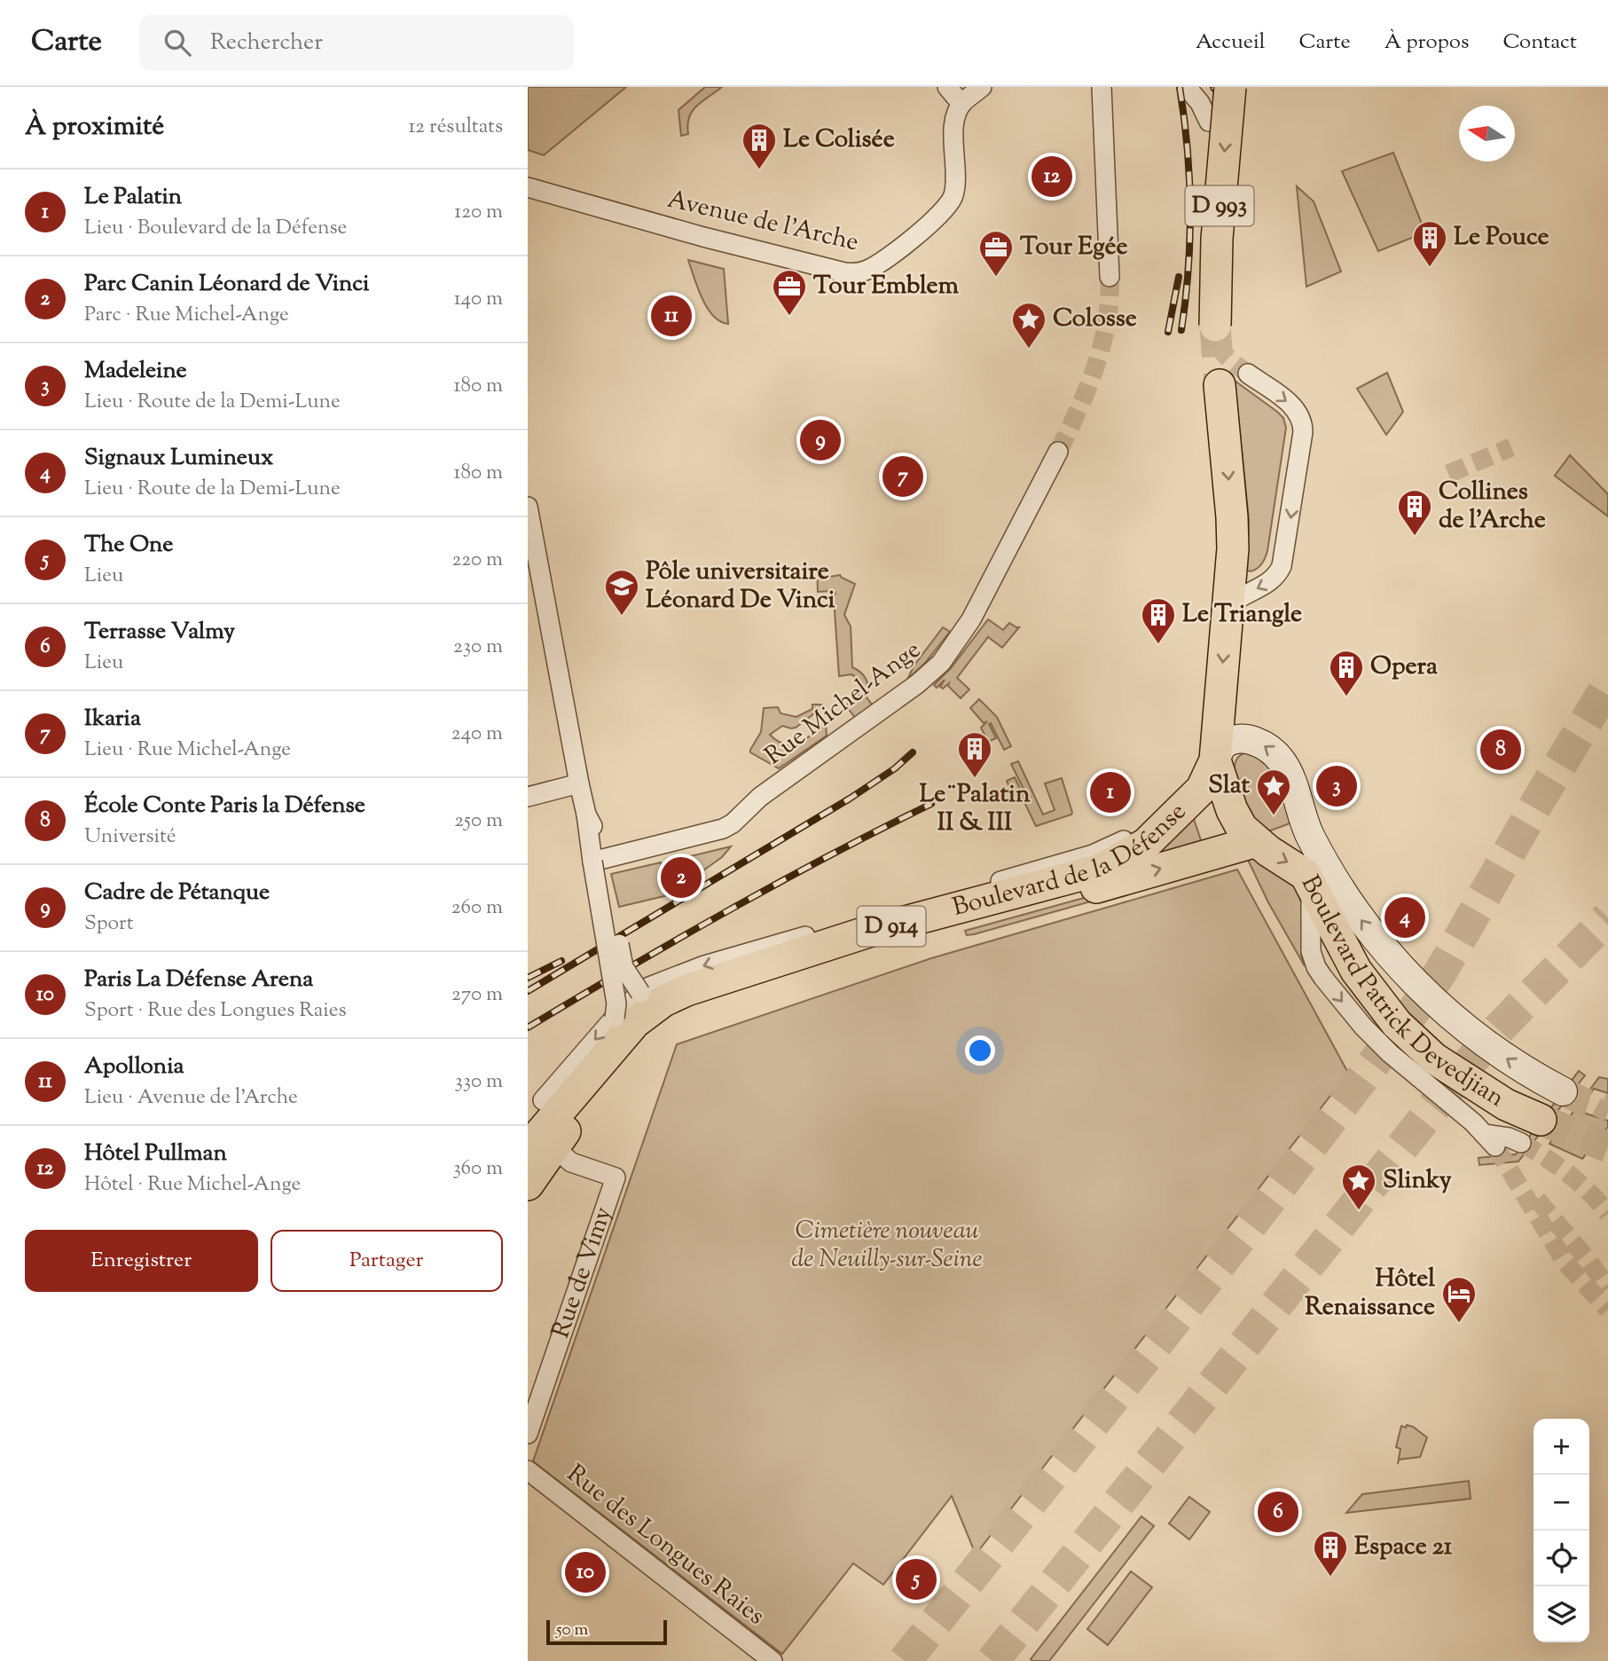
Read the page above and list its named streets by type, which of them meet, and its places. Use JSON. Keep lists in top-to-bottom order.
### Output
{
  "streets": {
    "main road": [
      "D 993",
      "Boulevard de la Défense",
      "D 914",
      "Boulevard Patrick Devedjian"
    ],
    "street": [
      "Avenue de l'Arche",
      "Rue Michel-Ange",
      "Rue de Vimy",
      "Rue des Longues Raies"
    ]
  },
  "crossings": [
    ["Boulevard de la Défense", "Boulevard Patrick Devedjian"],
    ["Boulevard de la Défense", "Rue de Vimy"]
  ],
  "parks": ["Cimetière nouveau de Neuilly-sur-Seine"],
  "places": {
    "building": [
      "Le Colisée",
      "Le Pouce",
      "Collines de l'Arche",
      "Le Triangle",
      "Opera",
      "Le¨Palatin II & III",
      "Espace 21"
    ],
    "office": ["Tour Egée", "Tour Emblem"],
    "place": ["Colosse", "Slat", "Slinky"],
    "school or university": ["Pôle universitaire Léonard De Vinci"],
    "hotel": ["Hôtel Renaissance"]
  },
  "scale_bar": "50 m",
  "north": "left",
  "page": {
    "header": "Carte",
    "search": "Rechercher",
    "nav": [
      "Accueil",
      "Carte",
      "À propos",
      "Contact"
    ],
    "heading": ["À proximité", "12 résultats"],
    "pins": [
      "12",
      "11",
      "9",
      "7",
      "8",
      "3",
      "1",
      "2",
      "4",
      "6",
      "10",
      "5"
    ],
    "list": [
      {
        "mark": "1",
        "name": "Le Palatin",
        "note": "Lieu · Boulevard de la Défense",
        "value": "120 m"
      },
      {
        "mark": "2",
        "name": "Parc Canin Léonard de Vinci",
        "note": "Parc · Rue Michel-Ange",
        "value": "140 m"
      },
      {
        "mark": "3",
        "name": "Madeleine",
        "note": "Lieu · Route de la Demi-Lune",
        "value": "180 m"
      },
      {
        "mark": "4",
        "name": "Signaux Lumineux",
        "note": "Lieu · Route de la Demi-Lune",
        "value": "180 m"
      },
      {
        "mark": "5",
        "name": "The One",
        "note": "Lieu",
        "value": "220 m"
      },
      {
        "mark": "6",
        "name": "Terrasse Valmy",
        "note": "Lieu",
        "value": "230 m"
      },
      {
        "mark": "7",
        "name": "Ikaria",
        "note": "Lieu · Rue Michel-Ange",
        "value": "240 m"
      },
      {
        "mark": "8",
        "name": "École Conte Paris la Défense",
        "note": "Université",
        "value": "250 m"
      },
      {
        "mark": "9",
        "name": "Cadre de Pétanque",
        "note": "Sport",
        "value": "260 m"
      },
      {
        "mark": "10",
        "name": "Paris La Défense Arena",
        "note": "Sport · Rue des Longues Raies",
        "value": "270 m"
      },
      {
        "mark": "11",
        "name": "Apollonia",
        "note": "Lieu · Avenue de l'Arche",
        "value": "330 m"
      },
      {
        "mark": "12",
        "name": "Hôtel Pullman",
        "note": "Hôtel · Rue Michel-Ange",
        "value": "360 m"
      }
    ],
    "buttons": ["Enregistrer", "Partager"],
    "map_buttons": ["+", "−"],
    "scale": "50 m"
  }
}
